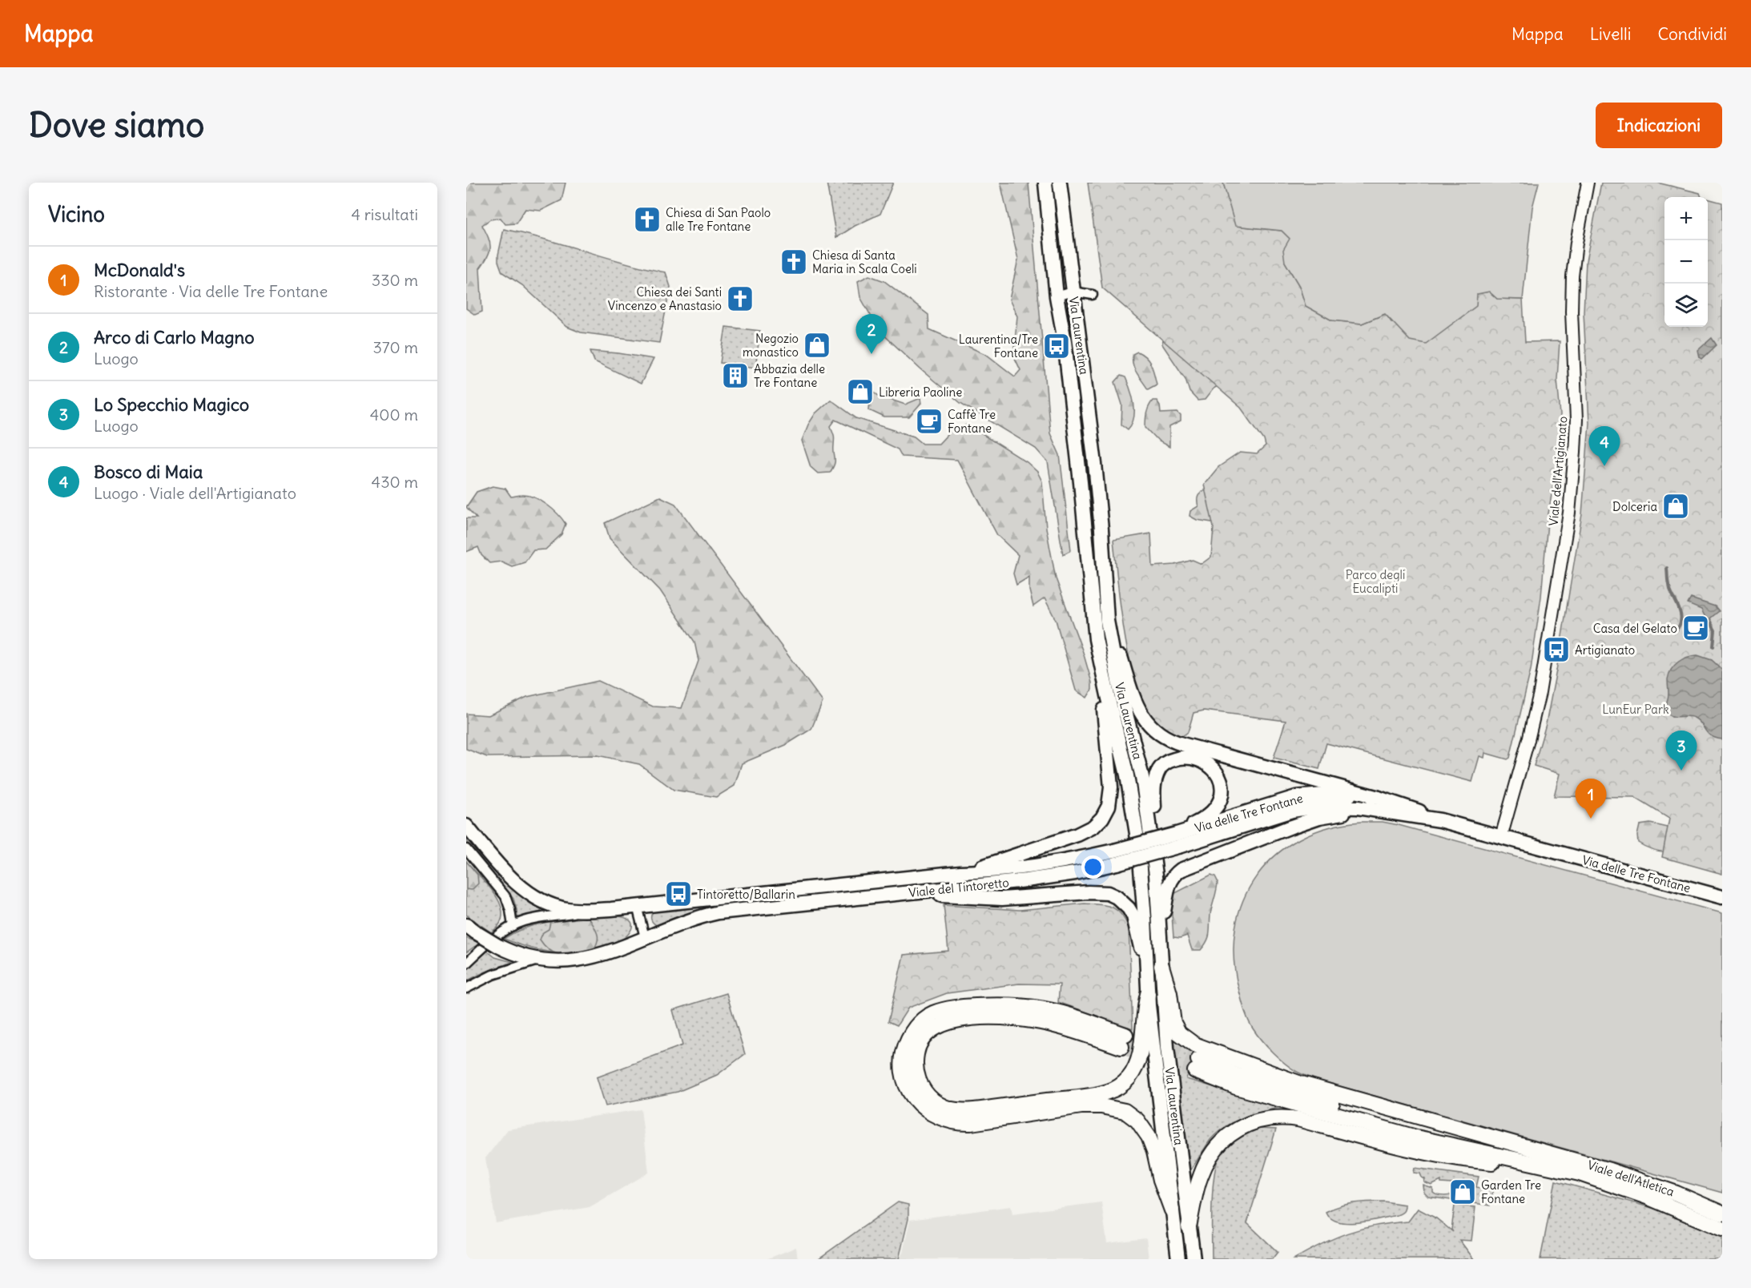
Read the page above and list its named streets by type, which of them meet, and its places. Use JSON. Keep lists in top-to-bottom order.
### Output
{
  "streets": {
    "highway": ["Viale dell'Atletica"],
    "main road": ["Via Laurentina", "Via delle Tre Fontane", "Viale del Tintoretto"],
    "street": ["Viale dell'Artigianato"]
  },
  "crossings": [
    ["Viale dell'Artigianato", "Via delle Tre Fontane"],
    ["Via delle Tre Fontane", "Viale del Tintoretto"]
  ],
  "parks": ["Parco degli Eucalipti", "LunEur Park"],
  "places": {
    "church": ["Chiesa di San Paolo alle Tre Fontane", "Chiesa di Santa Maria in Scala Coeli", "Chiesa dei Santi Vincenzo e Anastasio"],
    "shop": [
      "Negozio monastico",
      "Libreria Paoline",
      "Dolceria",
      "Garden Tre Fontane"
    ],
    "bus stop": ["Laurentina/Tre Fontane", "Artigianato", "Tintoretto/Ballarin"],
    "building": ["Abbazia delle Tre Fontane"],
    "cafe": ["Caffè Tre Fontane", "Casa del Gelato"]
  },
  "page": {
    "header": "Mappa",
    "nav": ["Mappa", "Livelli", "Condividi"],
    "buttons": "Indicazioni",
    "title": "Dove siamo",
    "heading": ["Vicino", "4 risultati"],
    "map_buttons": ["+", "−"],
    "list": [
      {
        "mark": "1",
        "name": "McDonald's",
        "note": "Ristorante · Via delle Tre Fontane",
        "value": "330 m"
      },
      {
        "mark": "2",
        "name": "Arco di Carlo Magno",
        "note": "Luogo",
        "value": "370 m"
      },
      {
        "mark": "3",
        "name": "Lo Specchio Magico",
        "note": "Luogo",
        "value": "400 m"
      },
      {
        "mark": "4",
        "name": "Bosco di Maia",
        "note": "Luogo · Viale dell'Artigianato",
        "value": "430 m"
      }
    ],
    "pins": [
      "2",
      "4",
      "3",
      "1"
    ]
  }
}
